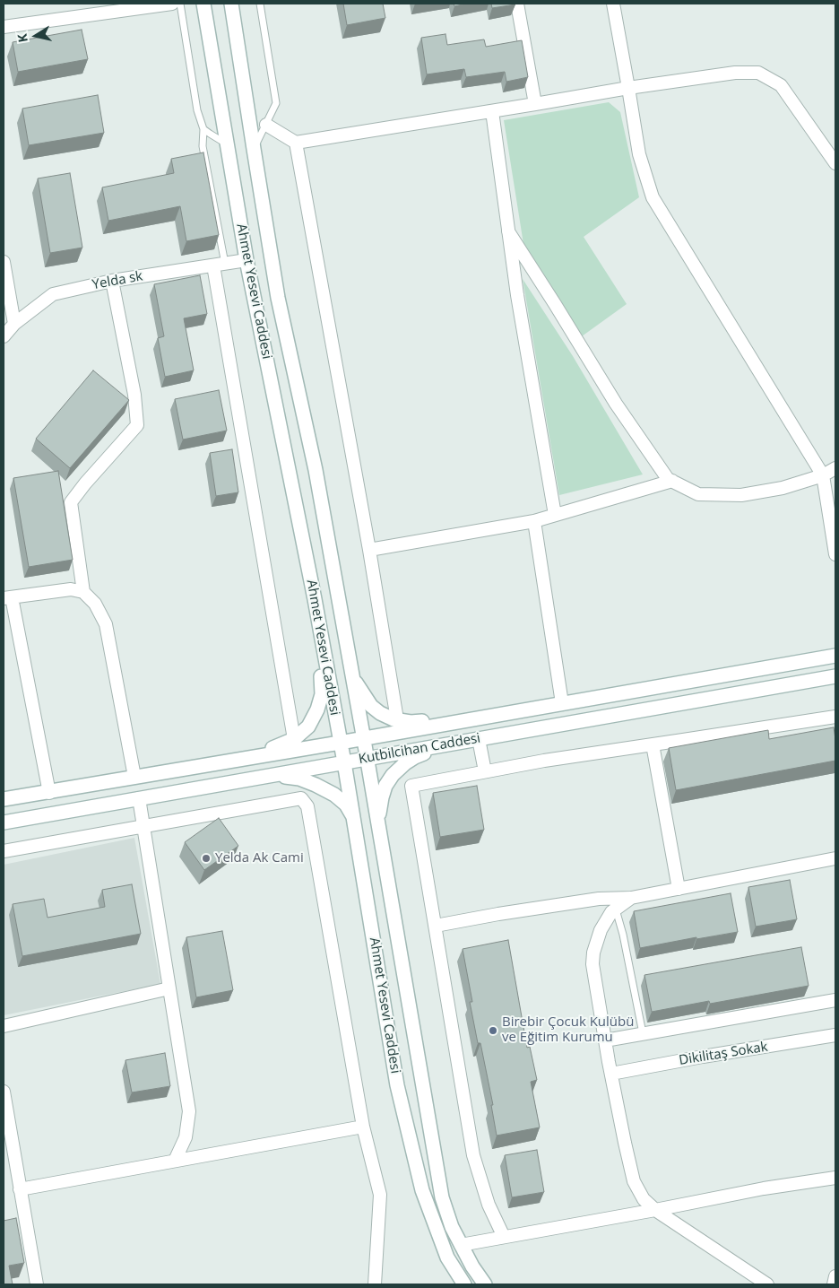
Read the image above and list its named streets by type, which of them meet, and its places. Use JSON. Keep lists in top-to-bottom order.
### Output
{
  "streets": {
    "main road": ["Ahmet Yesevi Caddesi", "Kutbilcihan Caddesi"],
    "street": ["Yelda sk", "Dikilitaş Sokak"]
  },
  "crossings": [
    ["Yelda sk", "Ahmet Yesevi Caddesi"],
    ["Ahmet Yesevi Caddesi", "Kutbilcihan Caddesi"]
  ],
  "places": ["Yelda Ak Cami", "Birebir Çocuk Kulübü ve Eğitim Kurumu"],
  "north": "left"
}
